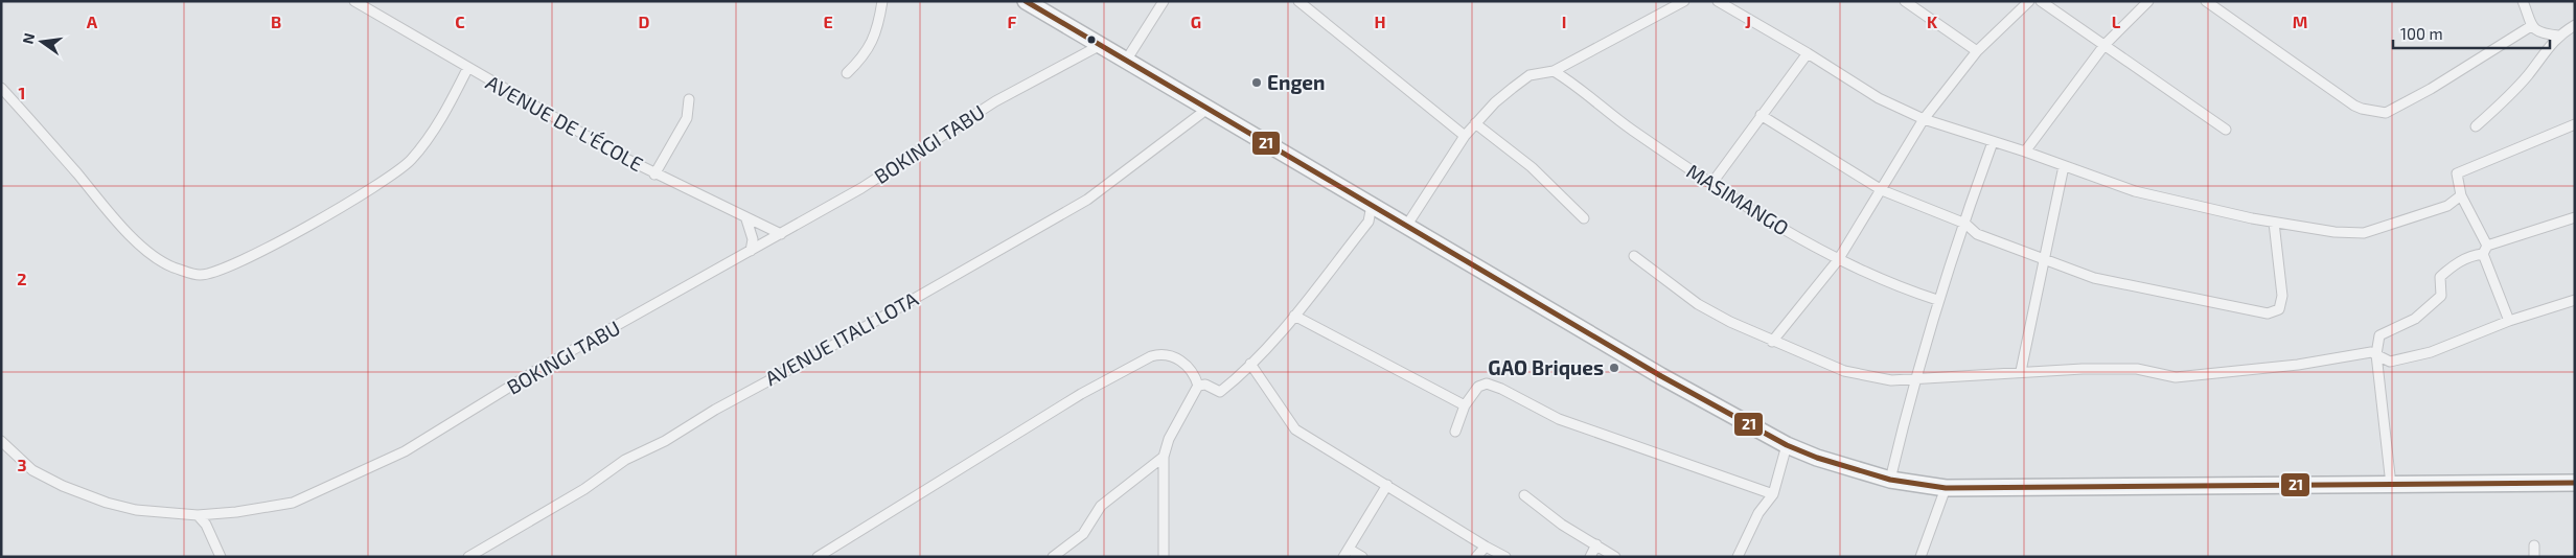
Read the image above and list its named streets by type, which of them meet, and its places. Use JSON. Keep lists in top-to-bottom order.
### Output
{
  "streets": {
    "street": [
      "AVENUE DE L'ÉCOLE",
      "BOKINGI TABU",
      "MASIMANGO",
      "AVENUE ITALI LOTA"
    ]
  },
  "crossings": [
    ["AVENUE DE L'ÉCOLE", "BOKINGI TABU"]
  ],
  "places": ["Engen", "GAO Briques"],
  "lines": ["transit line 21"],
  "scale_bar": "100 m",
  "north": "left",
  "grid": {
    "columns": [
      "A",
      "B",
      "C",
      "D",
      "E",
      "F",
      "G",
      "H",
      "I",
      "J",
      "K",
      "L",
      "M"
    ],
    "rows": ["1", "2", "3"]
  }
}
